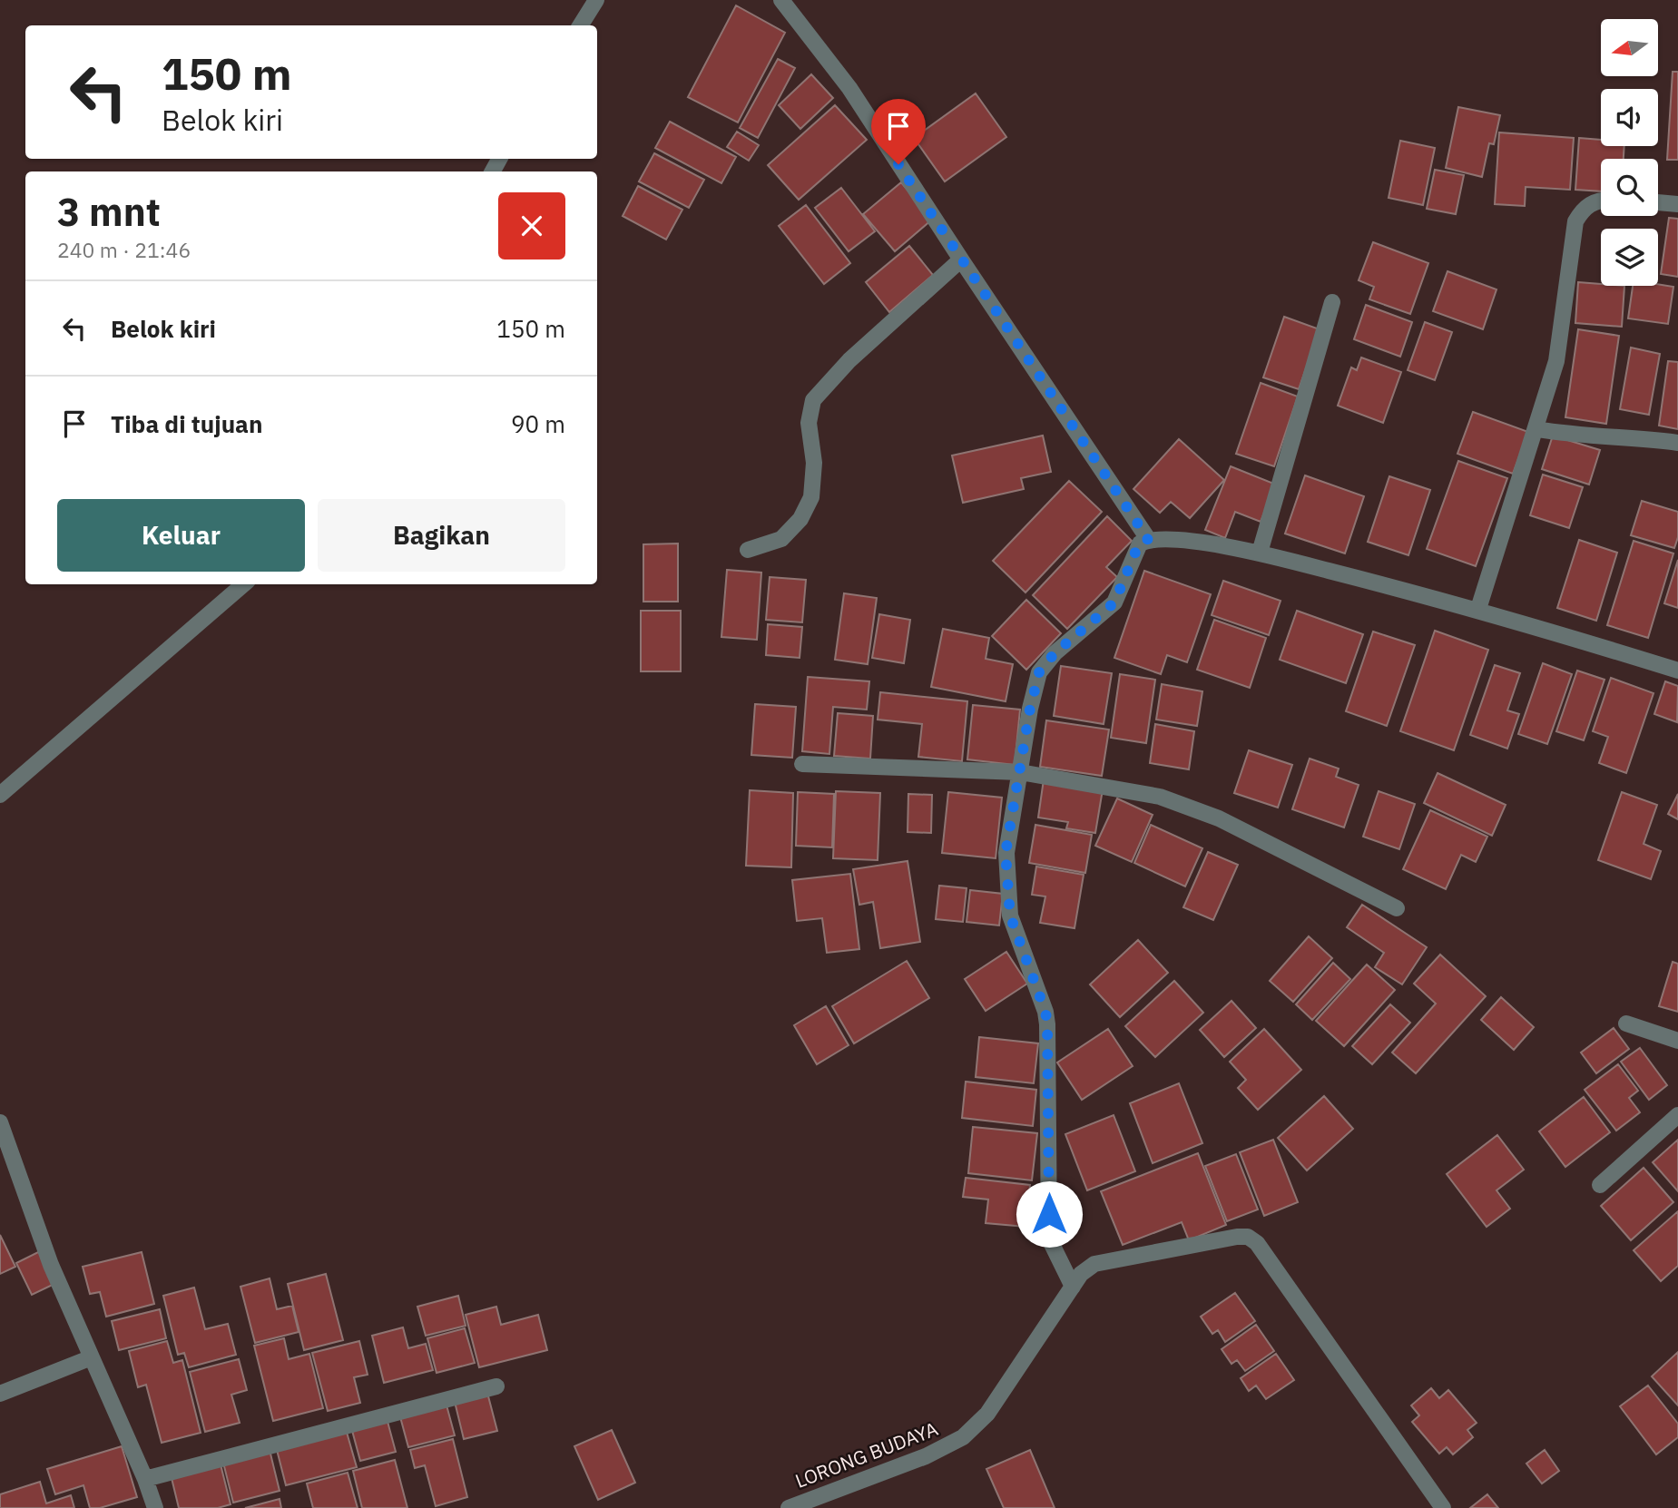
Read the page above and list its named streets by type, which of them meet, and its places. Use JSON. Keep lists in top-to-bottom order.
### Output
{
  "streets": {
    "street": ["LORONG BUDAYA"]
  },
  "north": "left",
  "page": {
    "turn": ["150 m", "Belok kiri"],
    "heading": ["3 mnt", "240 m · 21:46"],
    "list": [
      {
        "name": "Belok kiri",
        "value": "150 m"
      },
      {
        "name": "Tiba di tujuan",
        "value": "90 m"
      }
    ],
    "buttons": ["Keluar", "Bagikan"]
  }
}
